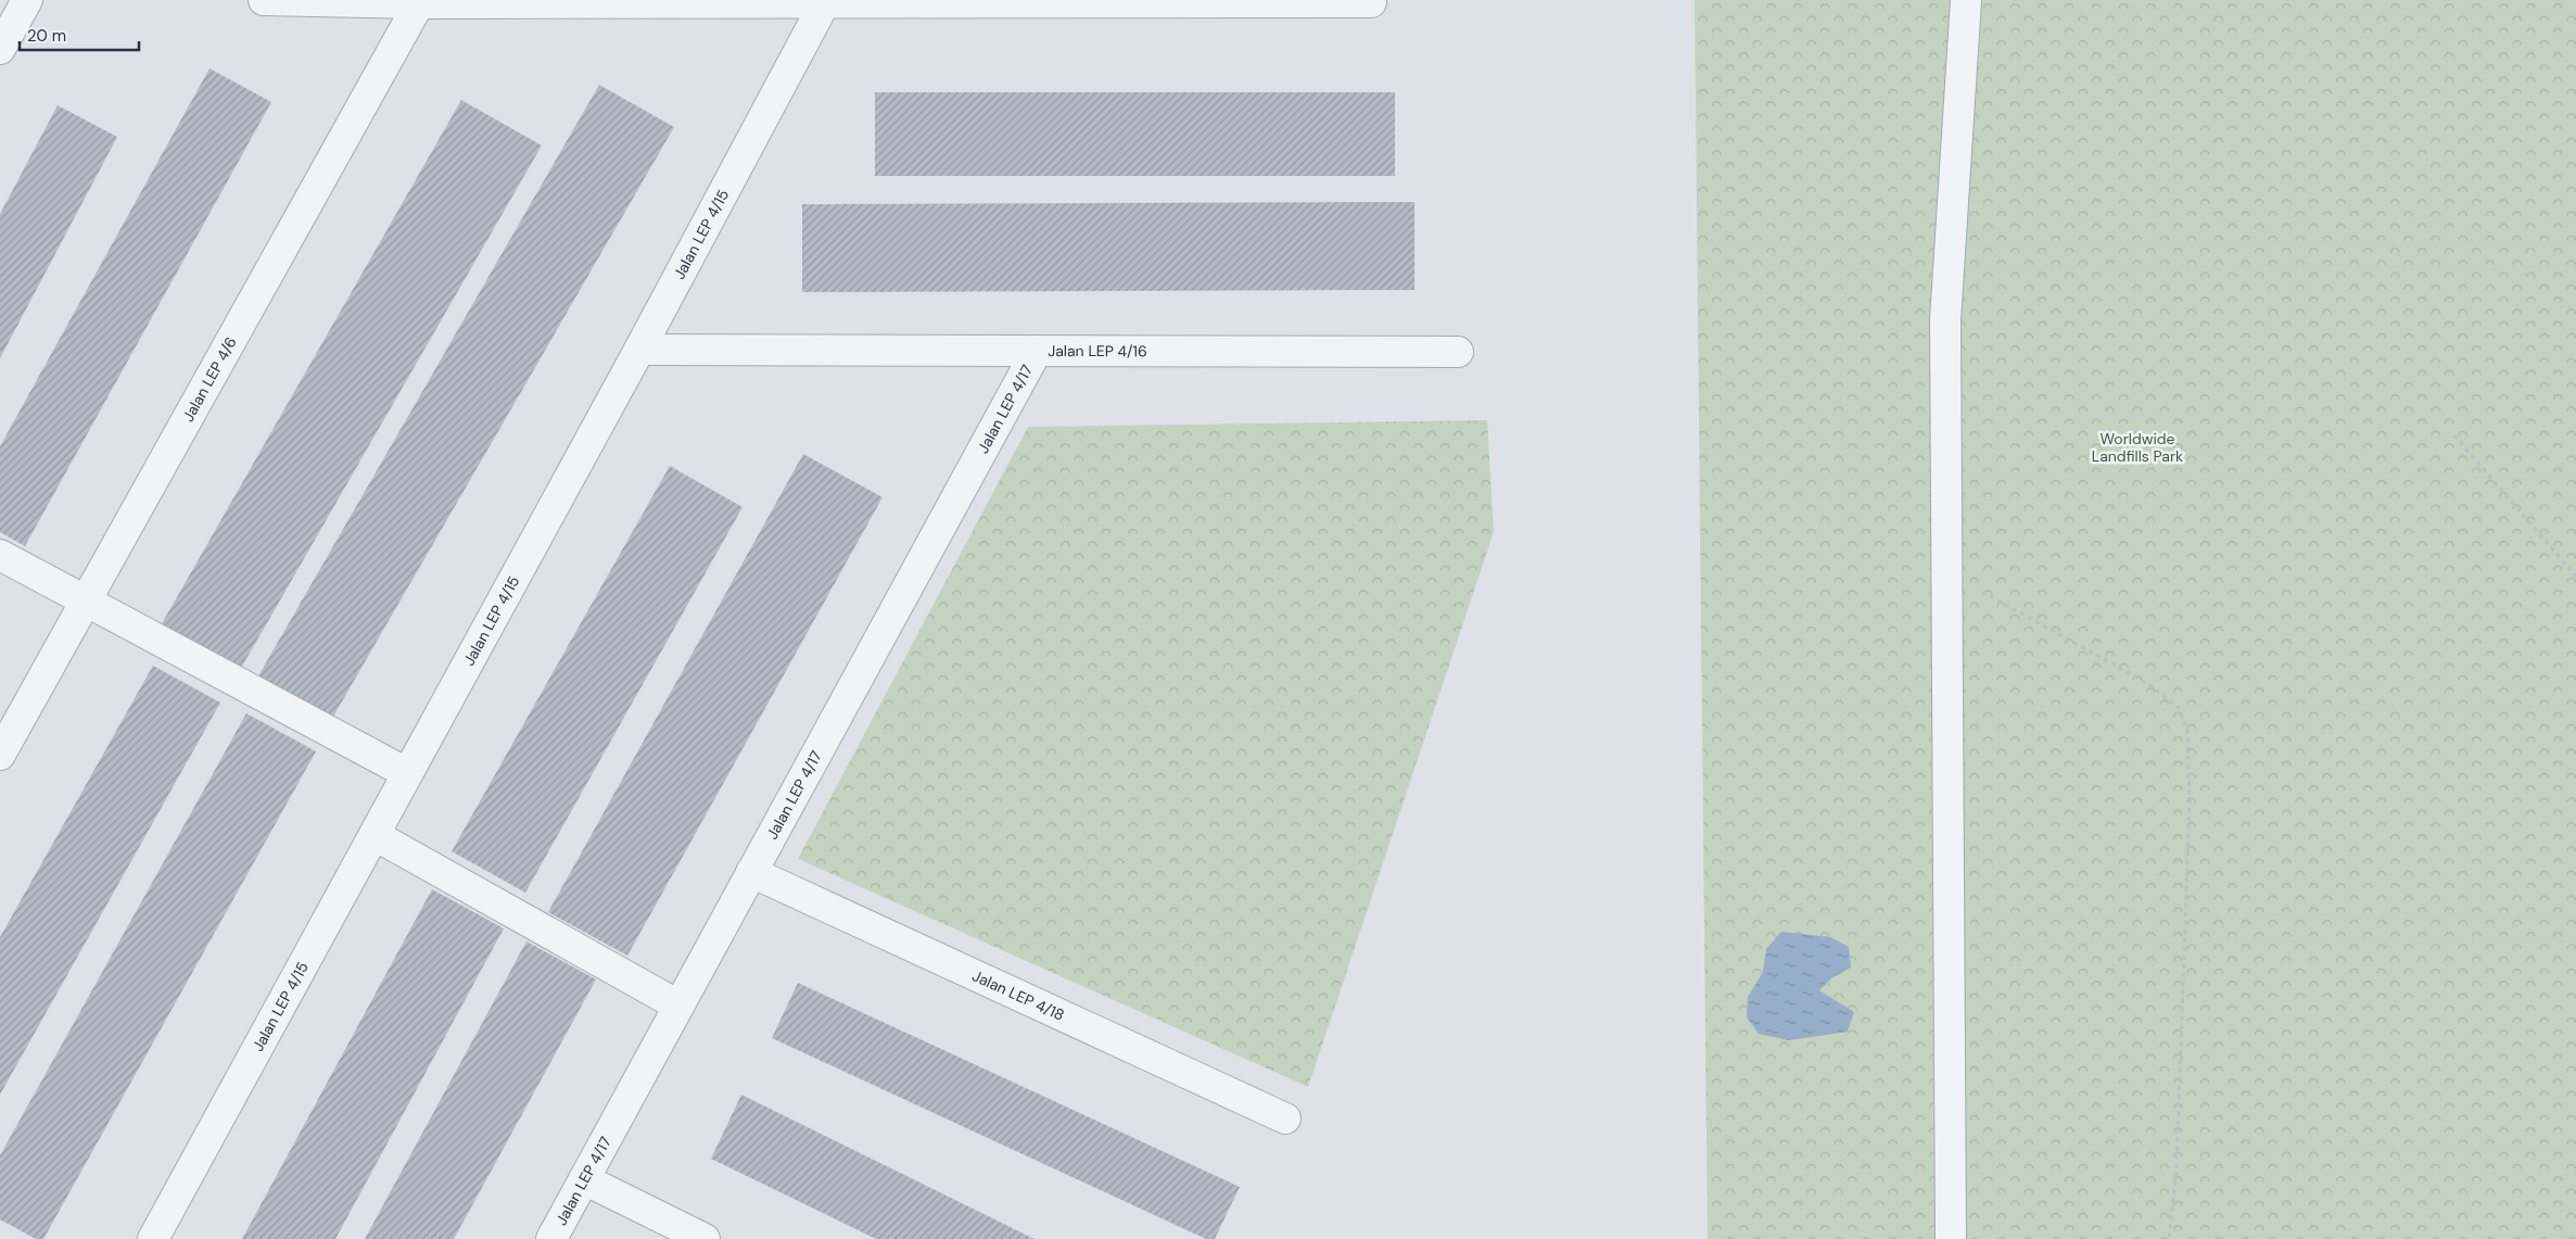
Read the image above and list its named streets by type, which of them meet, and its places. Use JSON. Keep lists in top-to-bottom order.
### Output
{
  "streets": {
    "street": [
      "Jalan LEP 4/15",
      "Jalan LEP 4/16",
      "Jalan LEP 4/6",
      "Jalan LEP 4/17",
      "Jalan LEP 4/18"
    ]
  },
  "crossings": [
    ["Jalan LEP 4/15", "Jalan LEP 4/16"],
    ["Jalan LEP 4/16", "Jalan LEP 4/17"],
    ["Jalan LEP 4/17", "Jalan LEP 4/18"]
  ],
  "parks": ["Worldwide Landfills Park"],
  "scale_bar": "20 m"
}
